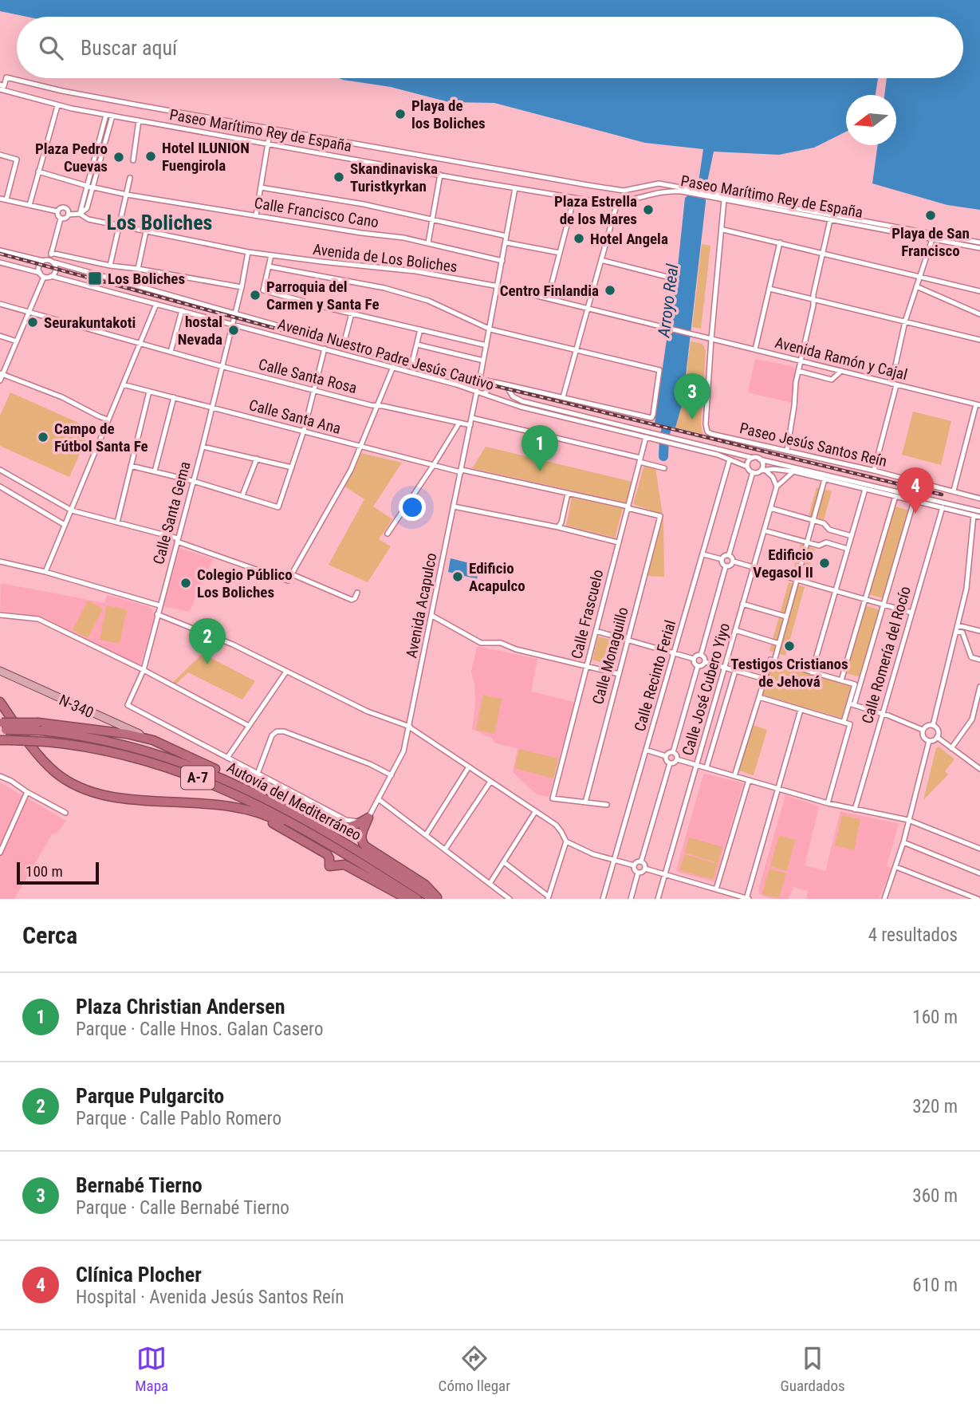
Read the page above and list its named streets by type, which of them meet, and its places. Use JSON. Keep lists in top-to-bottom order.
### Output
{
  "streets": {
    "highway": ["A-7", "Autovía del Mediterráneo"],
    "main road": ["N-340"],
    "street": [
      "Paseo Marítimo Rey de España",
      "Calle Francisco Cano",
      "Avenida de Los Boliches",
      "Avenida Nuestro Padre Jesús Cautivo",
      "Avenida Ramón y Cajal",
      "Calle Santa Rosa",
      "Calle Santa Ana",
      "Paseo Jesús Santos Reín",
      "Calle Santa Gema",
      "Avenida Acapulco",
      "Calle Frascuelo",
      "Calle Romería del Rocío",
      "Calle Monaguillo",
      "Calle Recinto Ferial",
      "Calle José Cubero Yiyo"
    ]
  },
  "crossings": [
    ["Avenida de Los Boliches", "Avenida Ramón y Cajal"],
    ["Avenida de Los Boliches", "Calle Santa Gema"],
    ["Avenida Nuestro Padre Jesús Cautivo", "Calle Santa Gema"],
    ["Avenida Nuestro Padre Jesús Cautivo", "Avenida Acapulco"],
    ["Avenida Nuestro Padre Jesús Cautivo", "Calle Frascuelo"],
    ["Avenida Nuestro Padre Jesús Cautivo", "Calle Recinto Ferial"],
    ["Avenida Ramón y Cajal", "Paseo Jesús Santos Reín"],
    ["Calle Santa Rosa", "Calle Santa Gema"],
    ["Calle Santa Rosa", "Avenida Acapulco"],
    ["Calle Santa Ana", "Calle Santa Gema"],
    ["Calle Santa Ana", "Avenida Acapulco"],
    ["Calle Santa Ana", "Calle Frascuelo"],
    ["Calle Santa Ana", "Calle Monaguillo"],
    ["Calle Frascuelo", "Calle Monaguillo"]
  ],
  "districts": ["Los Boliches"],
  "water": ["Arroyo Real"],
  "places": {
    "other": [
      "Playa de los Boliches",
      "Hotel ILUNION Fuengirola",
      "Plaza Pedro Cuevas",
      "Skandinaviska Turistkyrkan",
      "Plaza Estrella de los Mares",
      "Playa de San Francisco",
      "Hotel Angela",
      "Centro Finlandia",
      "Parroquia del Carmen y Santa Fe",
      "Seurakuntakoti",
      "hostal Nevada",
      "Campo de Fútbol Santa Fe",
      "Edificio Vegasol II",
      "Edificio Acapulco",
      "Colegio Público Los Boliches",
      "Testigos Cristianos de Jehová"
    ],
    "transit": ["Los Boliches"]
  },
  "scale_bar": "100 m",
  "north": "left",
  "page": {
    "search": "Buscar aquí",
    "pins": [
      "3",
      "1",
      "4",
      "2"
    ],
    "scale": "100 m",
    "heading": ["Cerca", "4 resultados"],
    "list": [
      {
        "mark": "1",
        "name": "Plaza Christian Andersen",
        "note": "Parque · Calle Hnos. Galan Casero",
        "value": "160 m"
      },
      {
        "mark": "2",
        "name": "Parque Pulgarcito",
        "note": "Parque · Calle Pablo Romero",
        "value": "320 m"
      },
      {
        "mark": "3",
        "name": "Bernabé Tierno",
        "note": "Parque · Calle Bernabé Tierno",
        "value": "360 m"
      },
      {
        "mark": "4",
        "name": "Clínica Plocher",
        "note": "Hospital · Avenida Jesús Santos Reín",
        "value": "610 m"
      }
    ],
    "nav": ["Mapa", "Cómo llegar", "Guardados"]
  }
}
